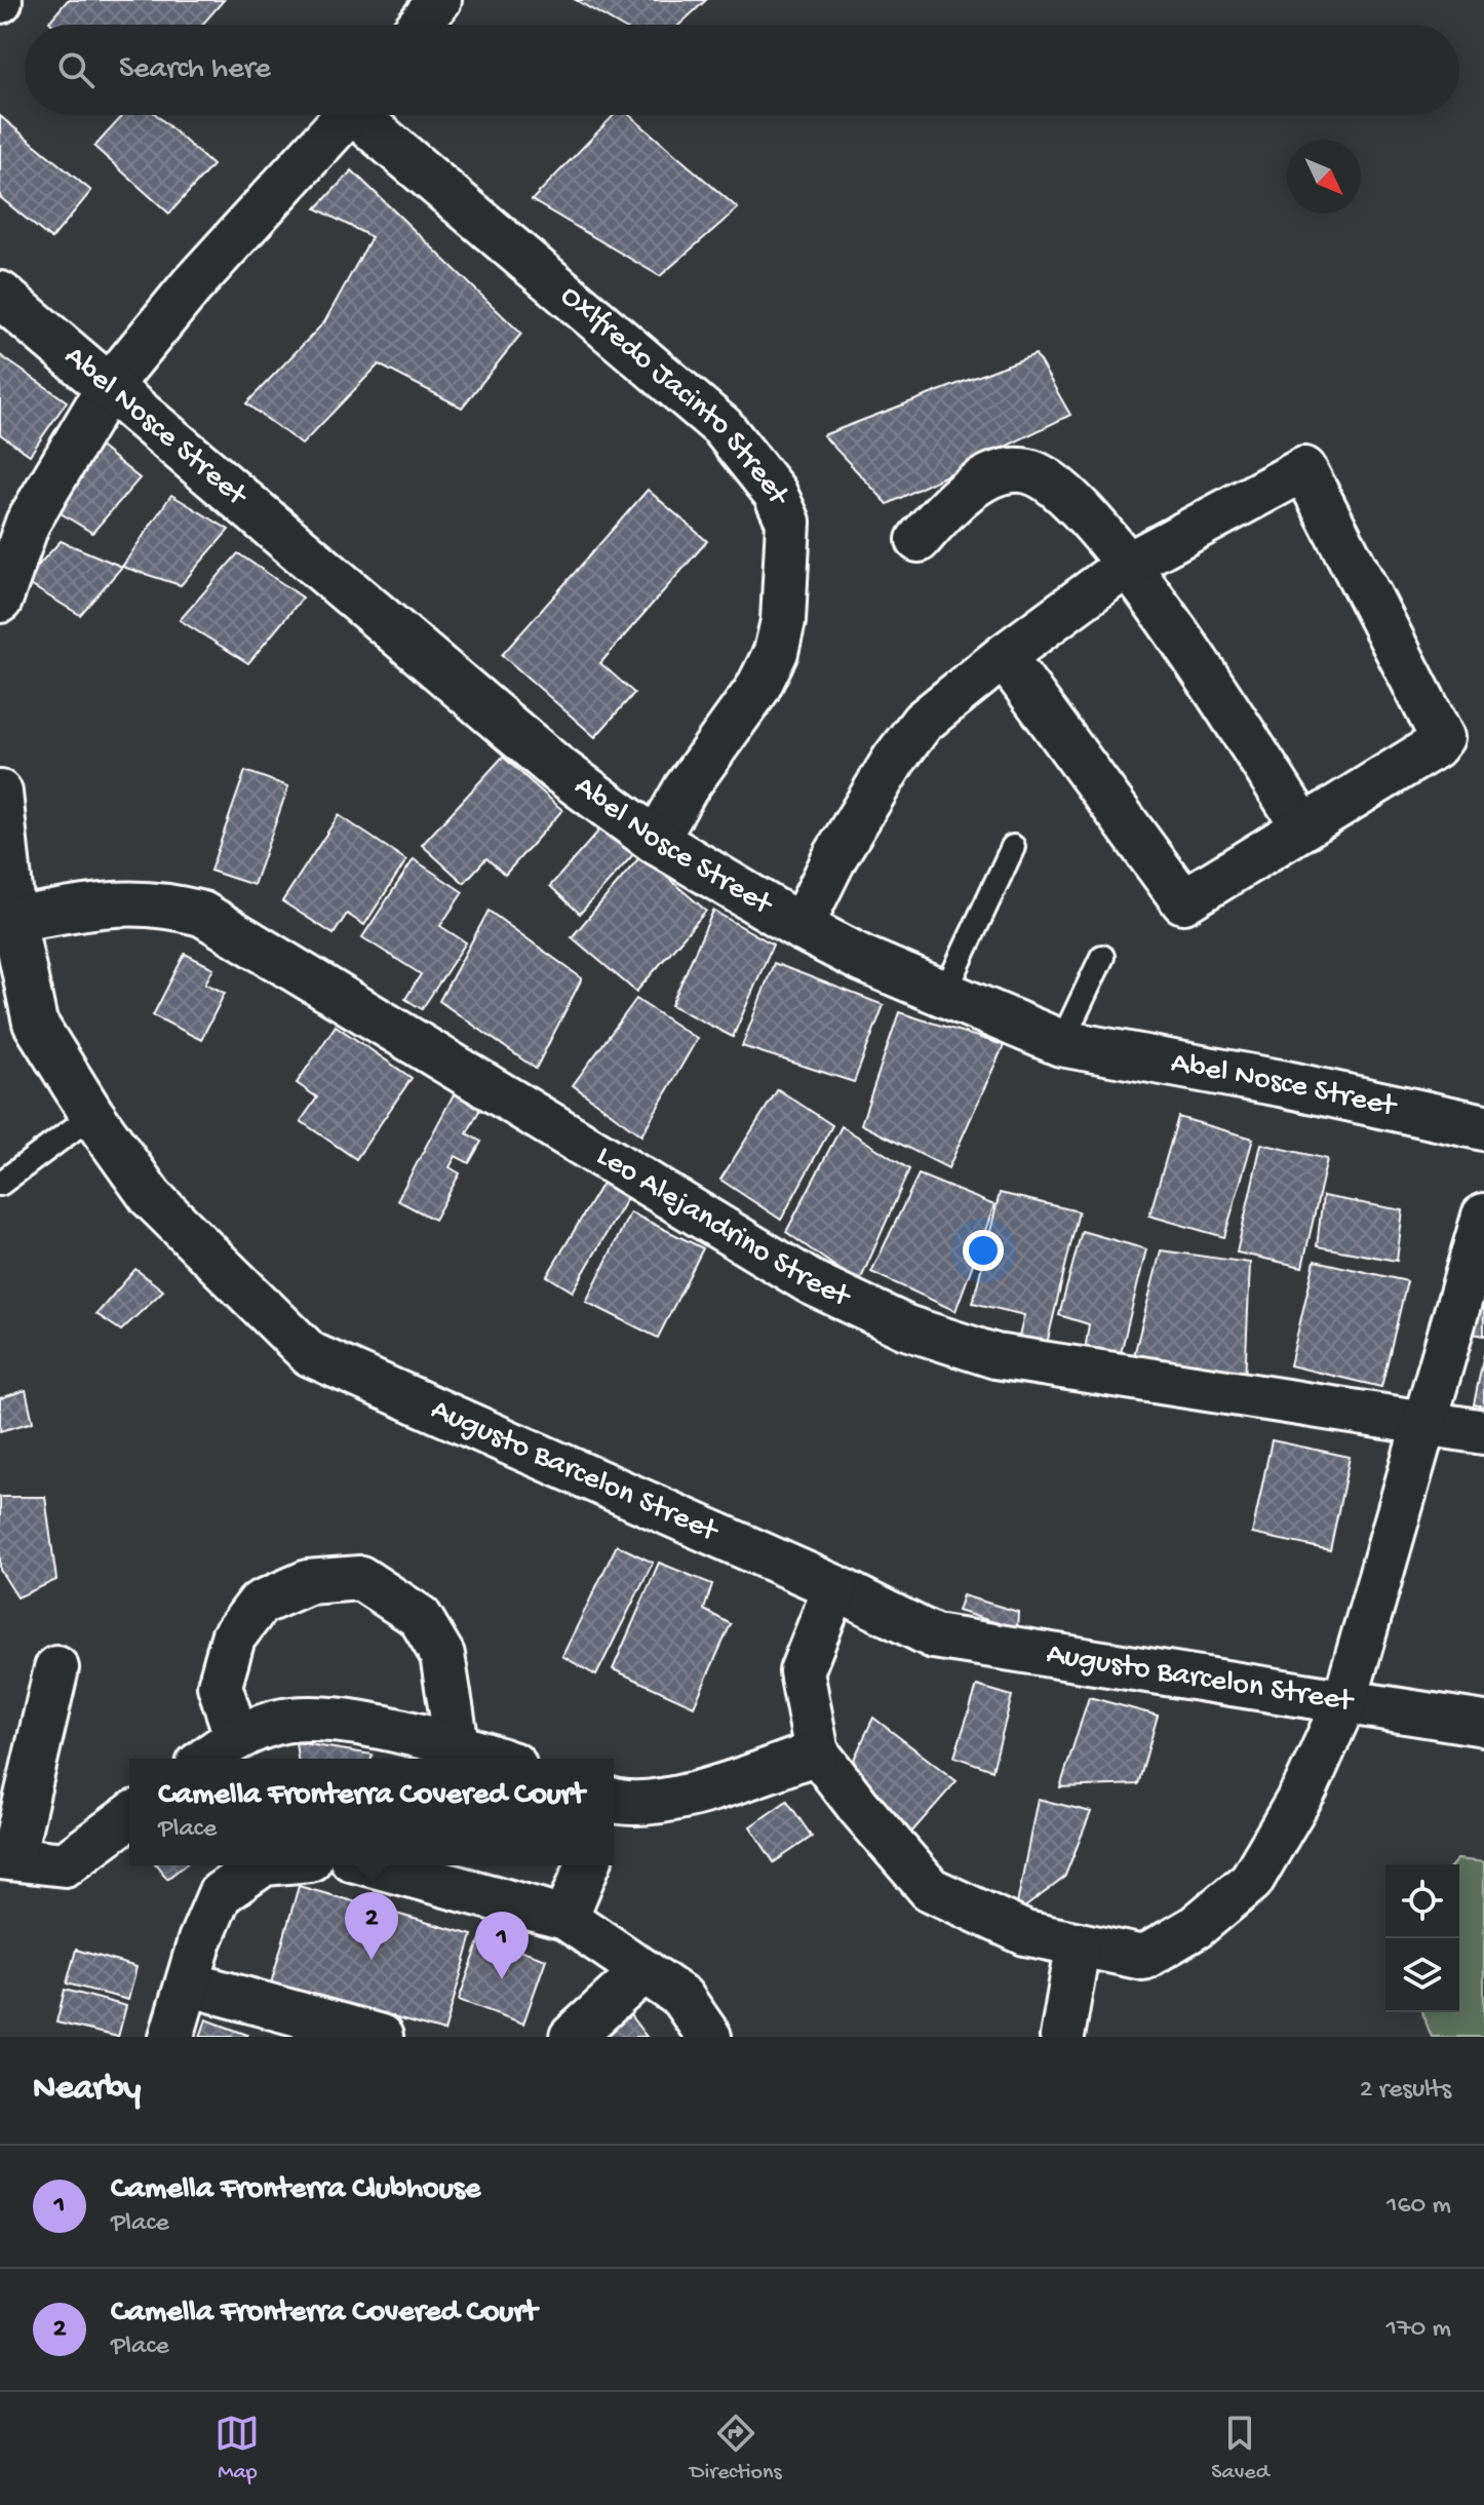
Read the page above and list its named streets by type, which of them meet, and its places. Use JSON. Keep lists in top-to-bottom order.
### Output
{
  "streets": {
    "street": [
      "Oxlfredo Jacinto Street",
      "Abel Nosce Street",
      "Leo Alejandrino Street",
      "Augusto Barcelon Street"
    ]
  },
  "crossings": [
    ["Oxlfredo Jacinto Street", "Abel Nosce Street"],
    ["Leo Alejandrino Street", "Augusto Barcelon Street"]
  ],
  "north": "bottom right",
  "page": {
    "search": "Search here",
    "popup": ["Camella Fronterra Covered Court", "Place"],
    "pins": ["2", "1"],
    "heading": ["Nearby", "2 results"],
    "list": [
      {
        "mark": "1",
        "name": "Camella Fronterra Clubhouse",
        "note": "Place",
        "value": "160 m"
      },
      {
        "mark": "2",
        "name": "Camella Fronterra Covered Court",
        "note": "Place",
        "value": "170 m"
      }
    ],
    "nav": ["Map", "Directions", "Saved"]
  }
}
